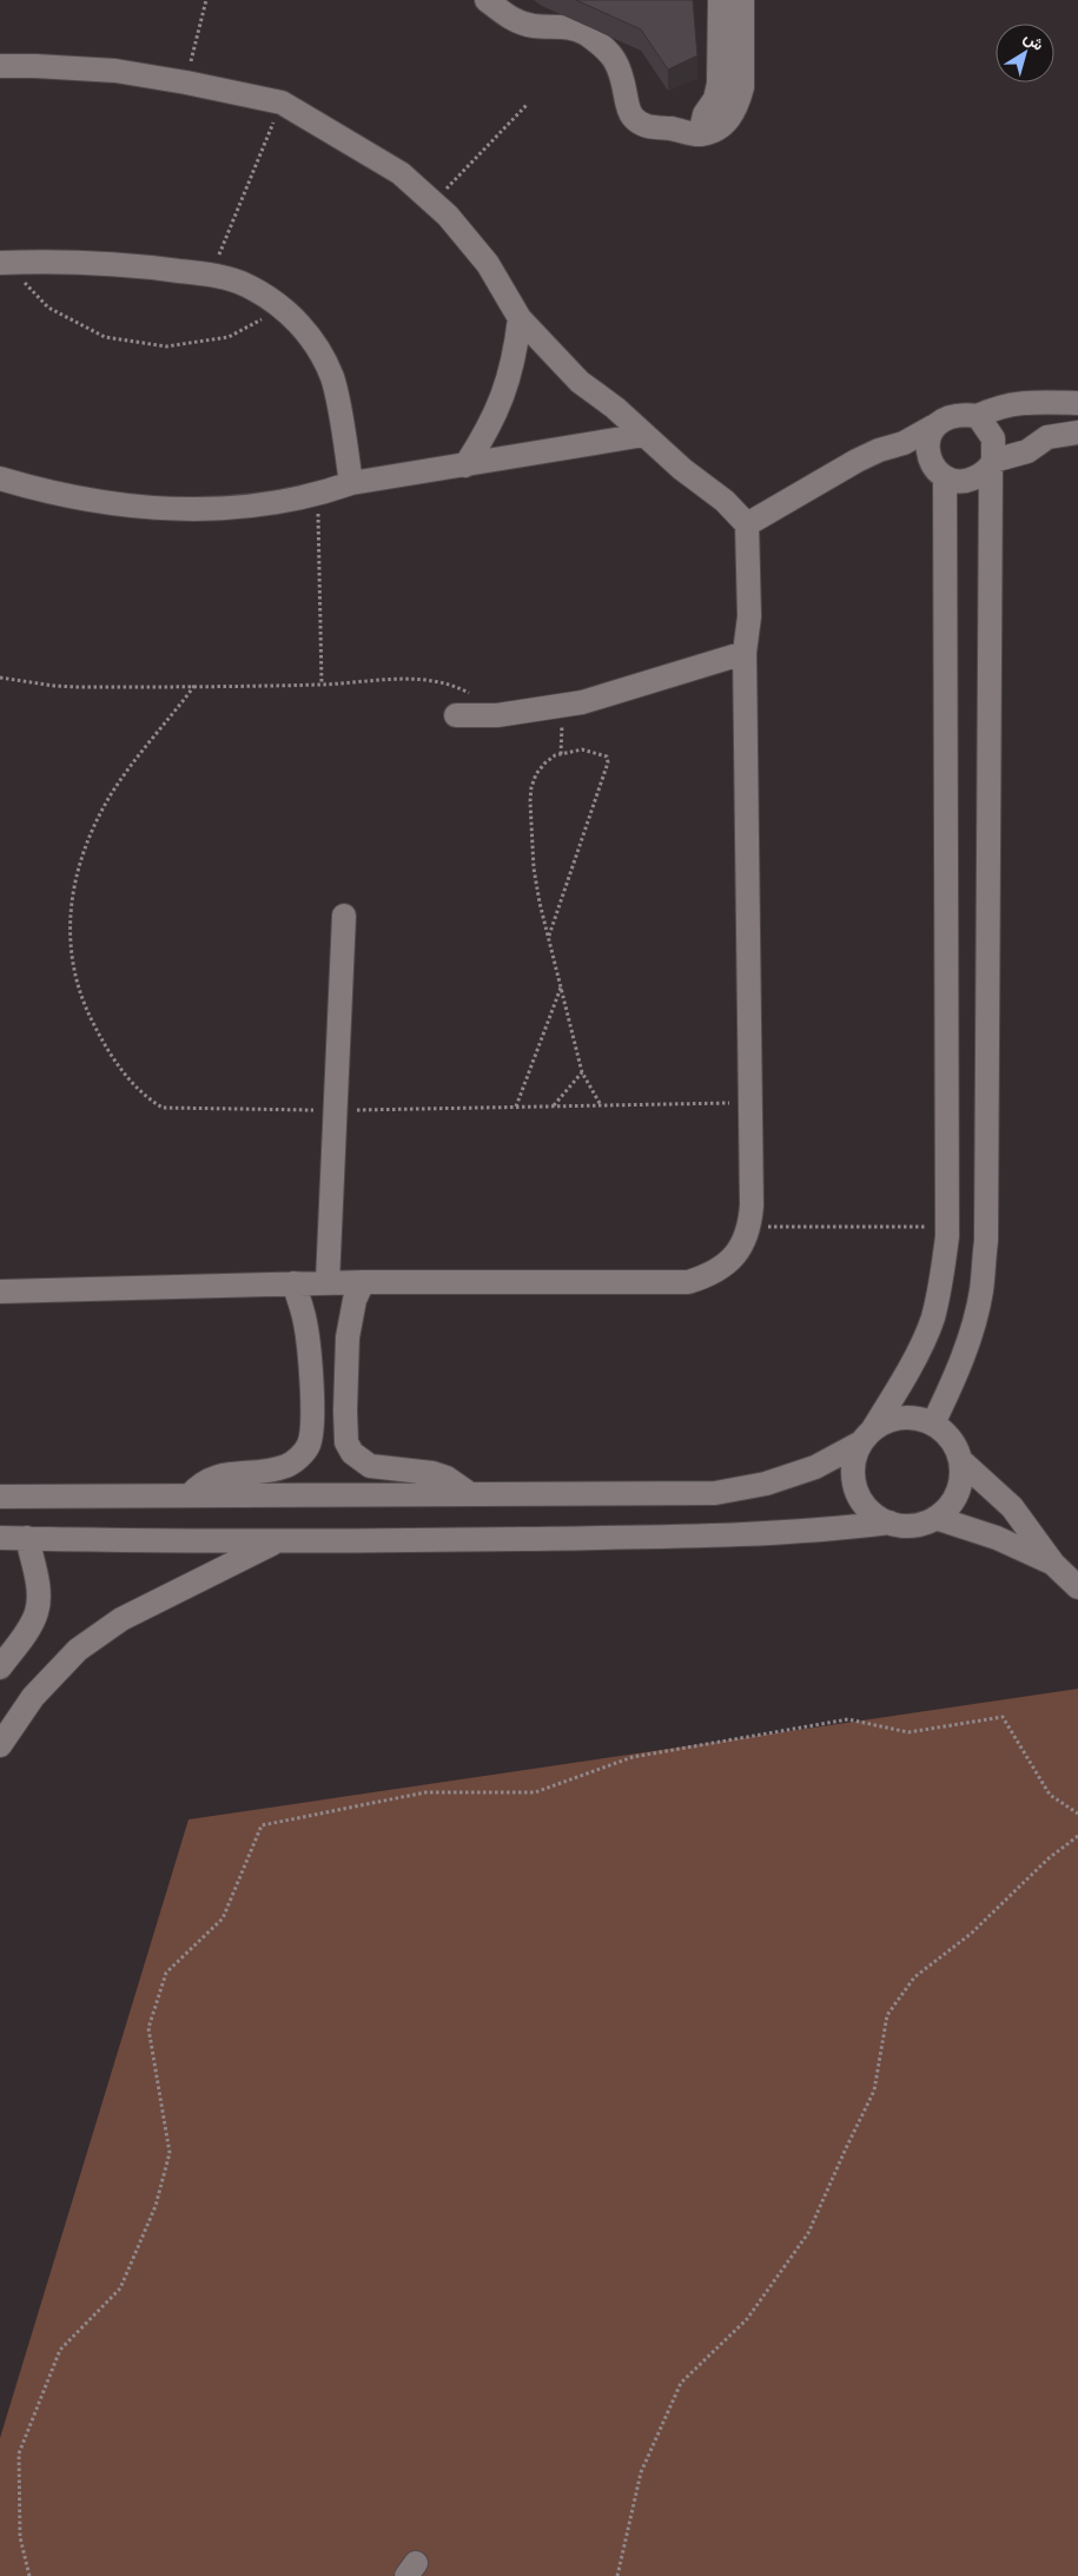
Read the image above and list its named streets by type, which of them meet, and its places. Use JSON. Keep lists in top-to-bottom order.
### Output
{
  "north": "top right"
}
